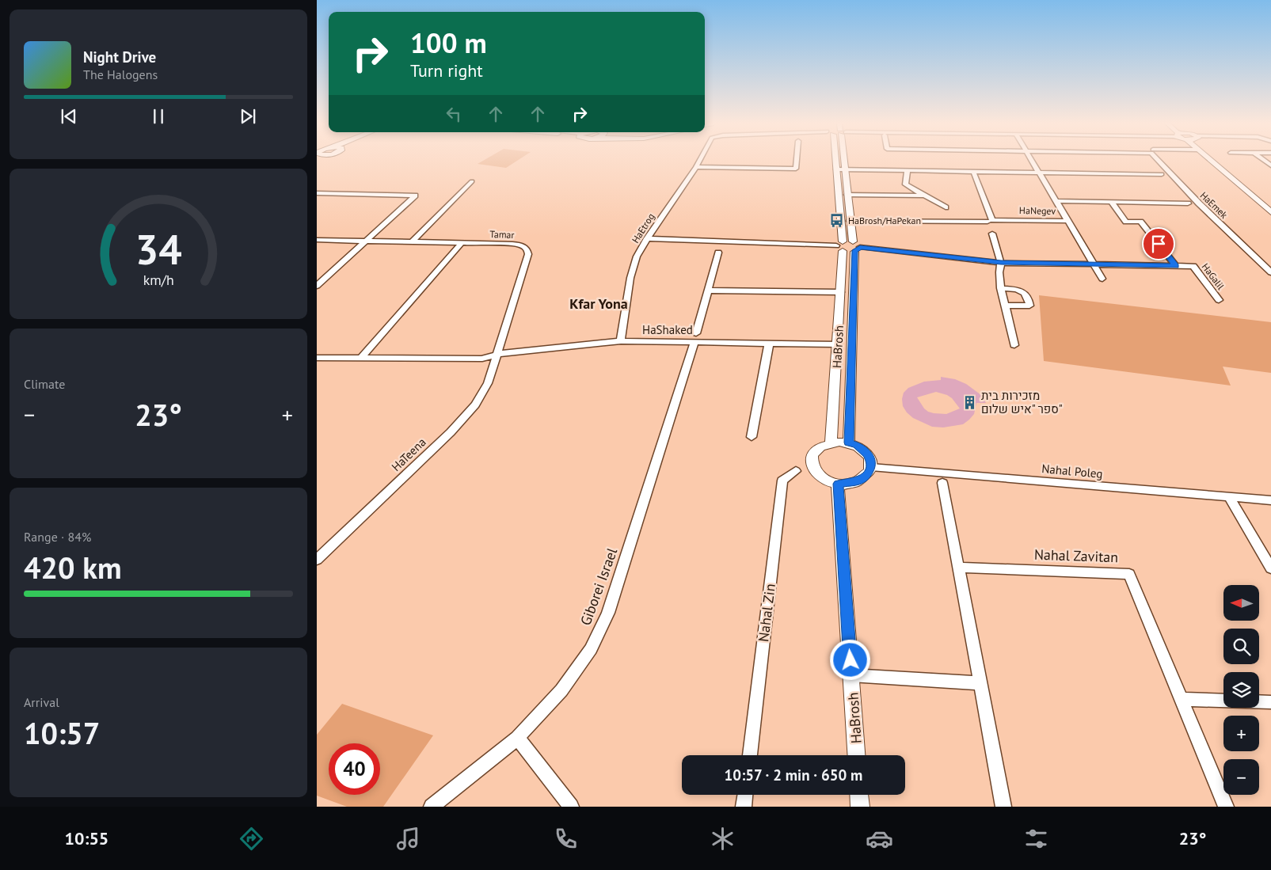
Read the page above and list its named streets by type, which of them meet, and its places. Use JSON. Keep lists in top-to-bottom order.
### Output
{
  "streets": {
    "street": [
      "HaEmek",
      "HaNegev",
      "HaEtrog",
      "Tamar",
      "HaGalil",
      "HaShaked",
      "HaBrosh",
      "HaTeena",
      "Nahal Poleg",
      "Nahal Zavitan",
      "Giborei Israel",
      "Nahal Zin"
    ]
  },
  "crossings": [
    ["HaNegev", "HaGalil"],
    ["HaEtrog", "HaShaked"],
    ["Tamar", "HaShaked"],
    ["Tamar", "HaTeena"],
    ["HaGalil", "HaBrosh"],
    ["HaShaked", "HaBrosh"],
    ["HaShaked", "HaTeena"],
    ["HaShaked", "Giborei Israel"],
    ["HaBrosh", "Nahal Poleg"]
  ],
  "districts": ["Kfar Yona"],
  "places": {
    "bus stop": ["HaBrosh/HaPekan"],
    "building": ["מזכירות בית ספר \"איש שלום\""]
  },
  "north": "left",
  "page": {
    "turn": ["100 m", "Turn right"],
    "song": ["Night Drive", "The Halogens"],
    "tile": [
      "Climate",
      ["Range · 84%", "420 km"],
      ["Arrival", "10:57"]
    ],
    "heat": ["−", "23°", "+"],
    "map_buttons": ["+", "−"],
    "limit": "40",
    "trip": "10:57 · 2 min · 650 m",
    "tabs": ["10:55", "23°"],
    "gauge": ["34", "km/h"]
  }
}
